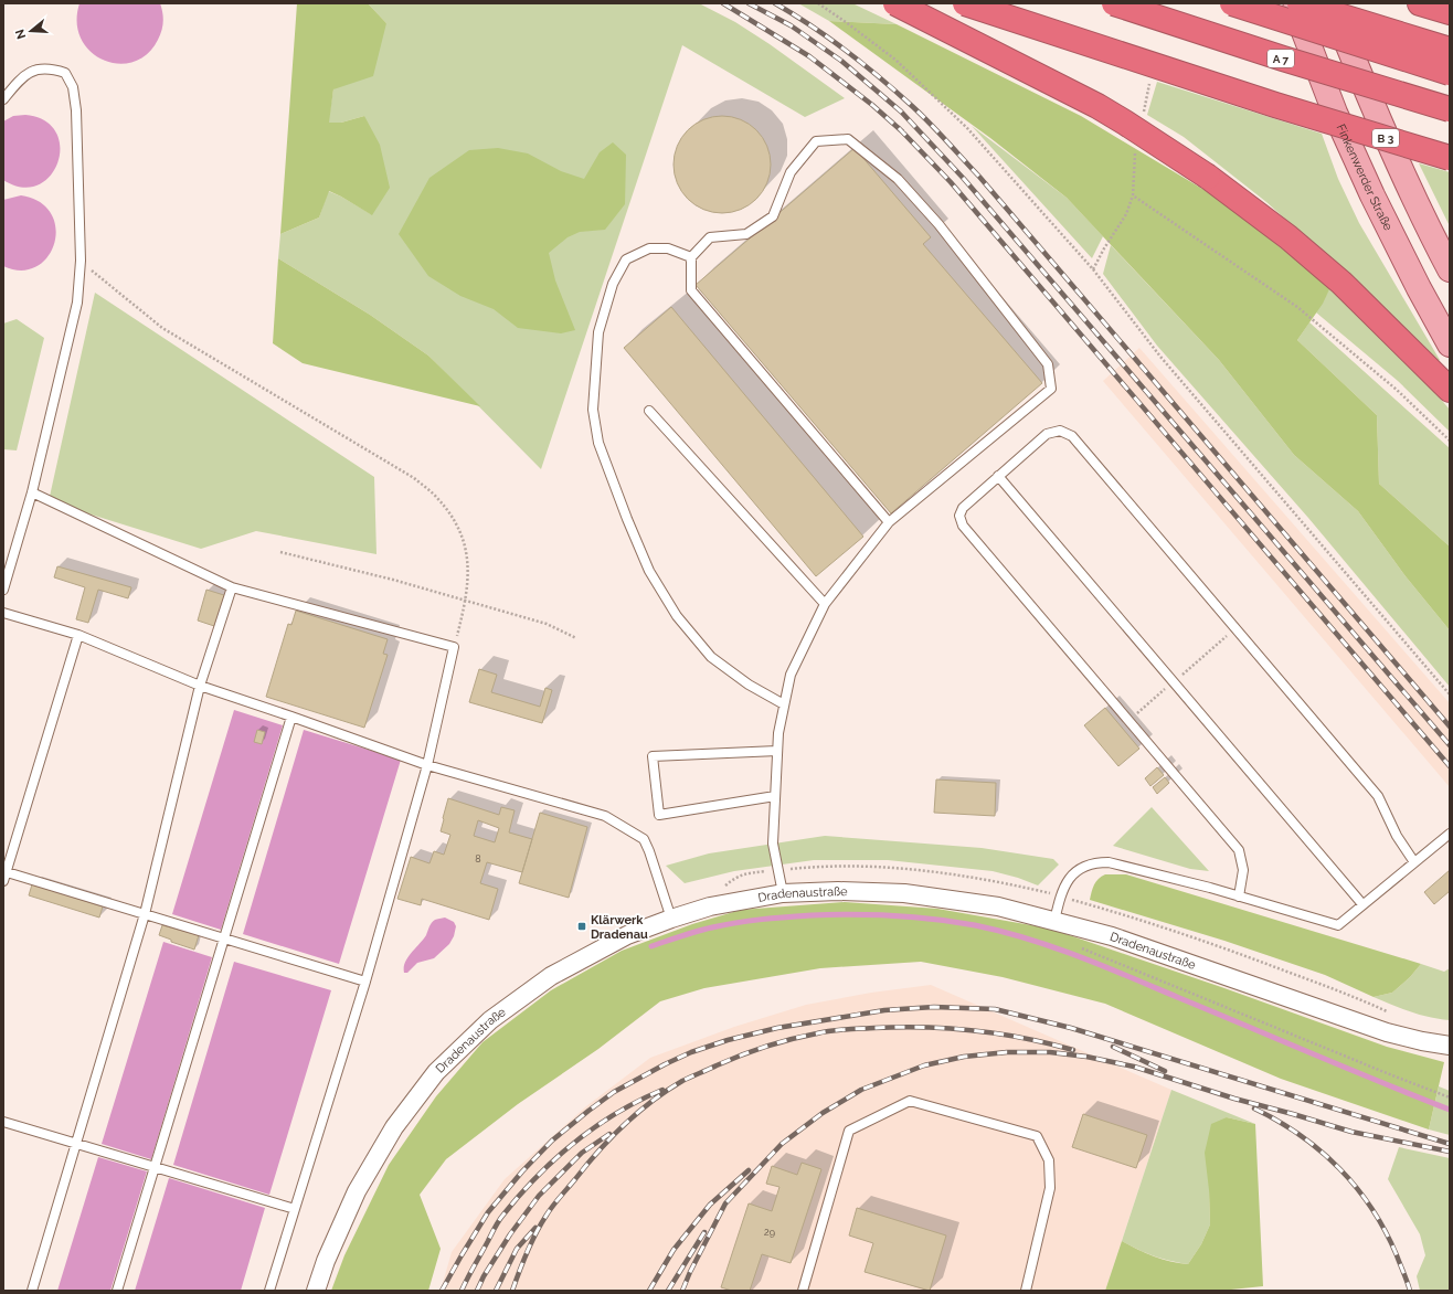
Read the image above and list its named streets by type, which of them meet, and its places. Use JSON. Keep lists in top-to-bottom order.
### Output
{
  "streets": {
    "highway": ["A 7"],
    "main road": ["B 3", "Finkenwerder Straße"],
    "street": ["Dradenaustraße"]
  },
  "places": {
    "transit": ["Klärwerk Dradenau"]
  },
  "house_numbers": ["8", "29"],
  "north": "left"
}
